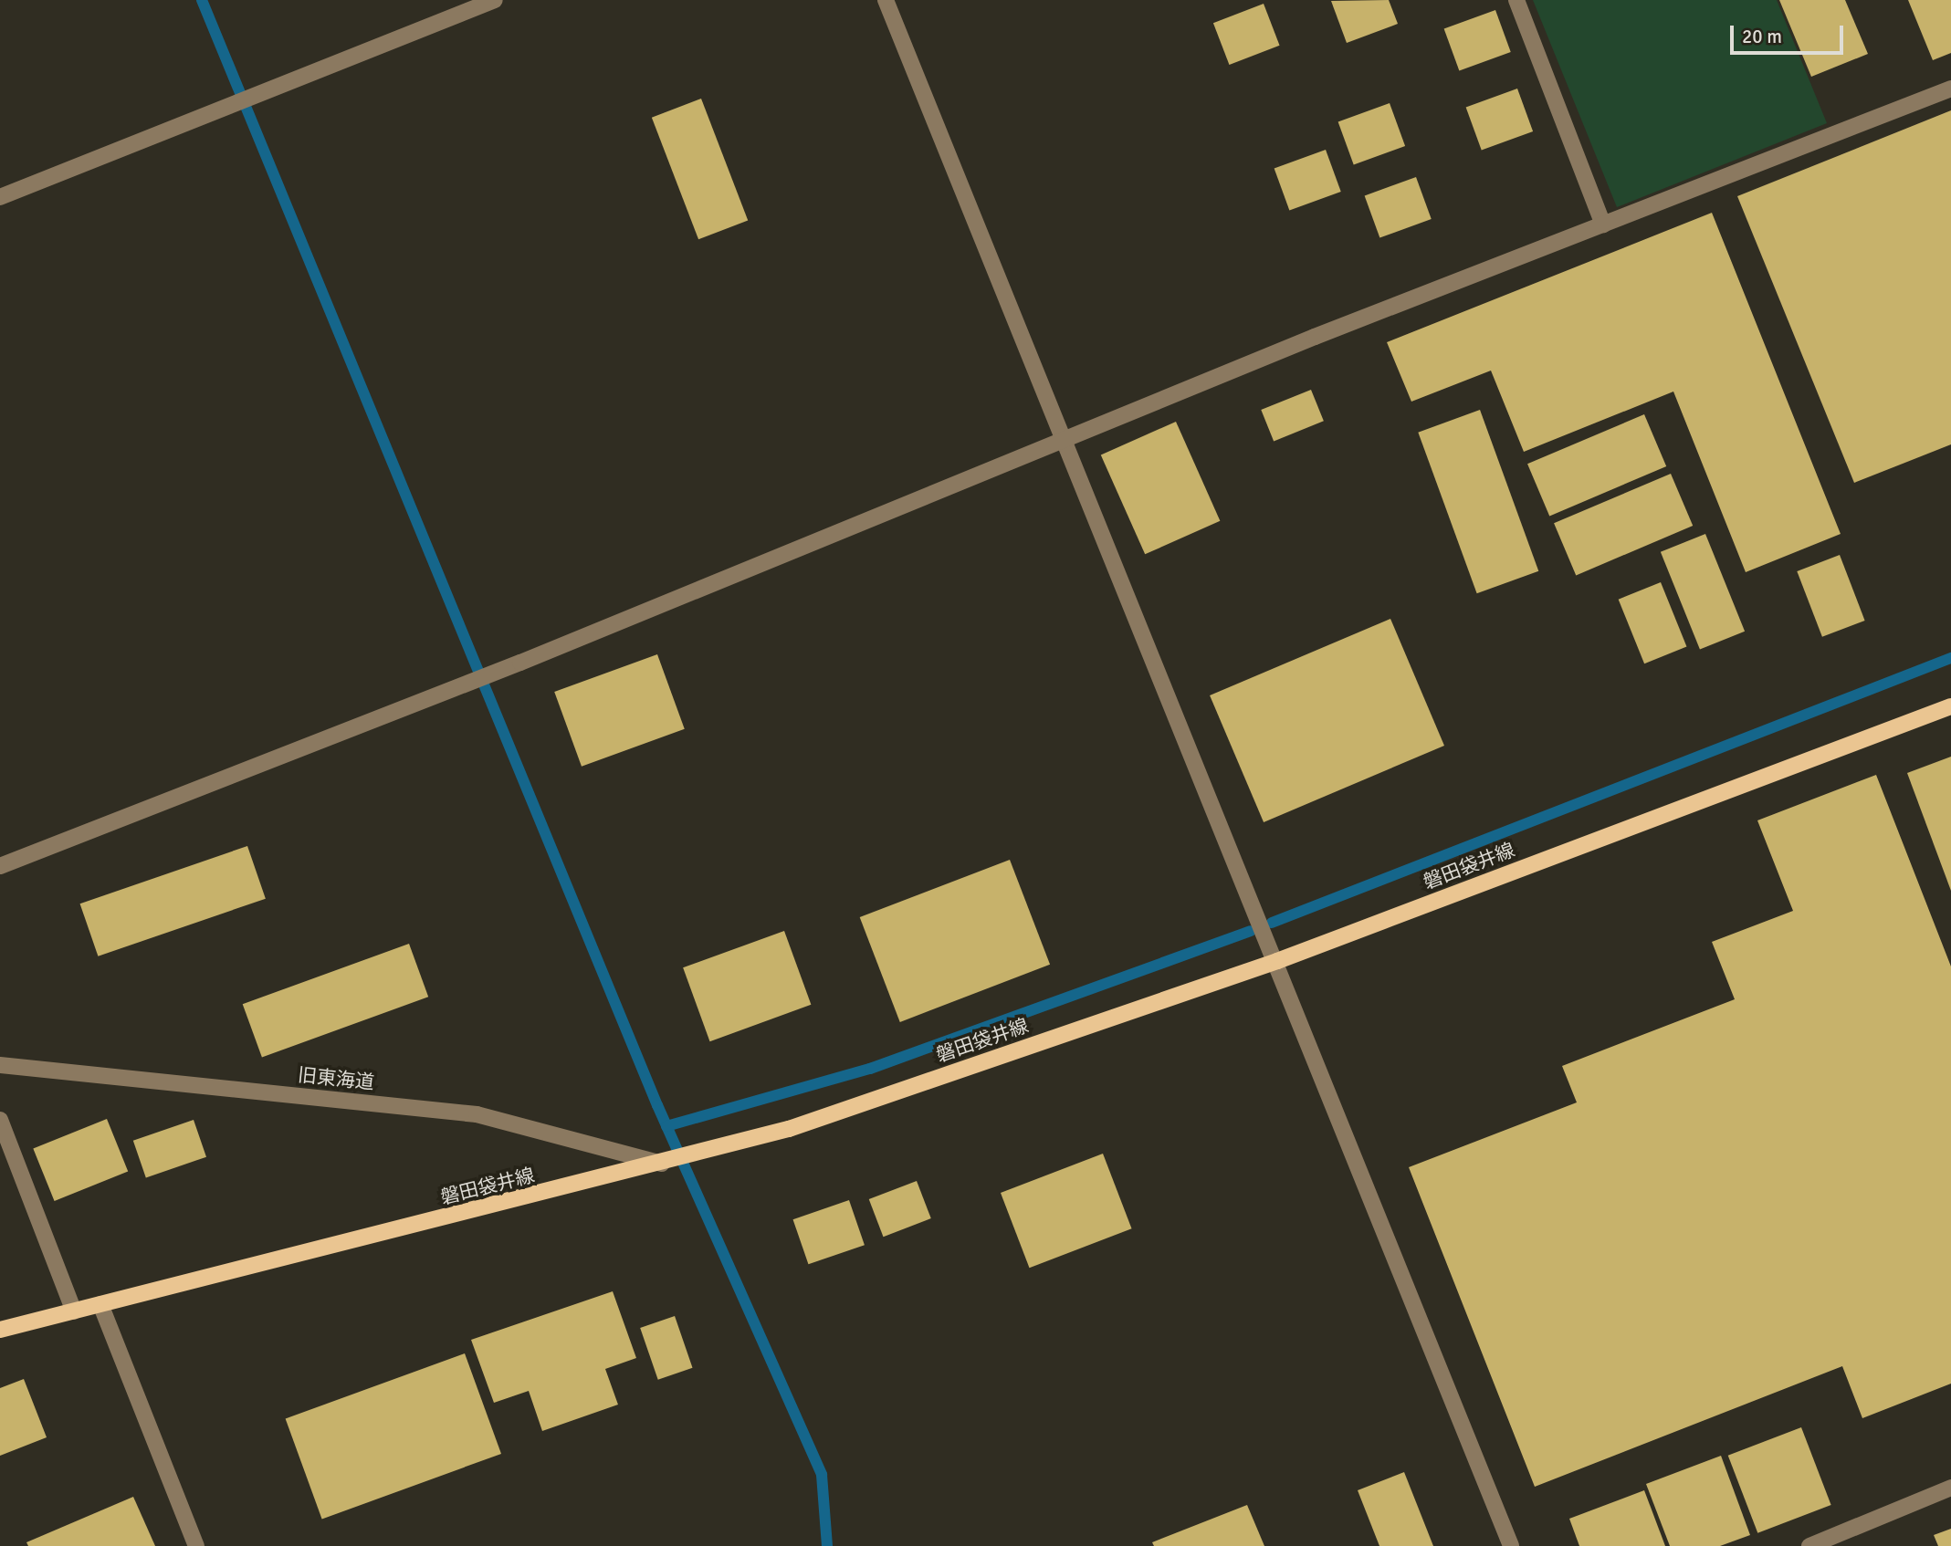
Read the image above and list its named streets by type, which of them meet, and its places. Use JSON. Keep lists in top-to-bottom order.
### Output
{
  "streets": {
    "main road": ["磐田袋井線"],
    "street": ["旧東海道"]
  },
  "crossings": [
    ["磐田袋井線", "旧東海道"]
  ],
  "scale_bar": "20 m"
}
